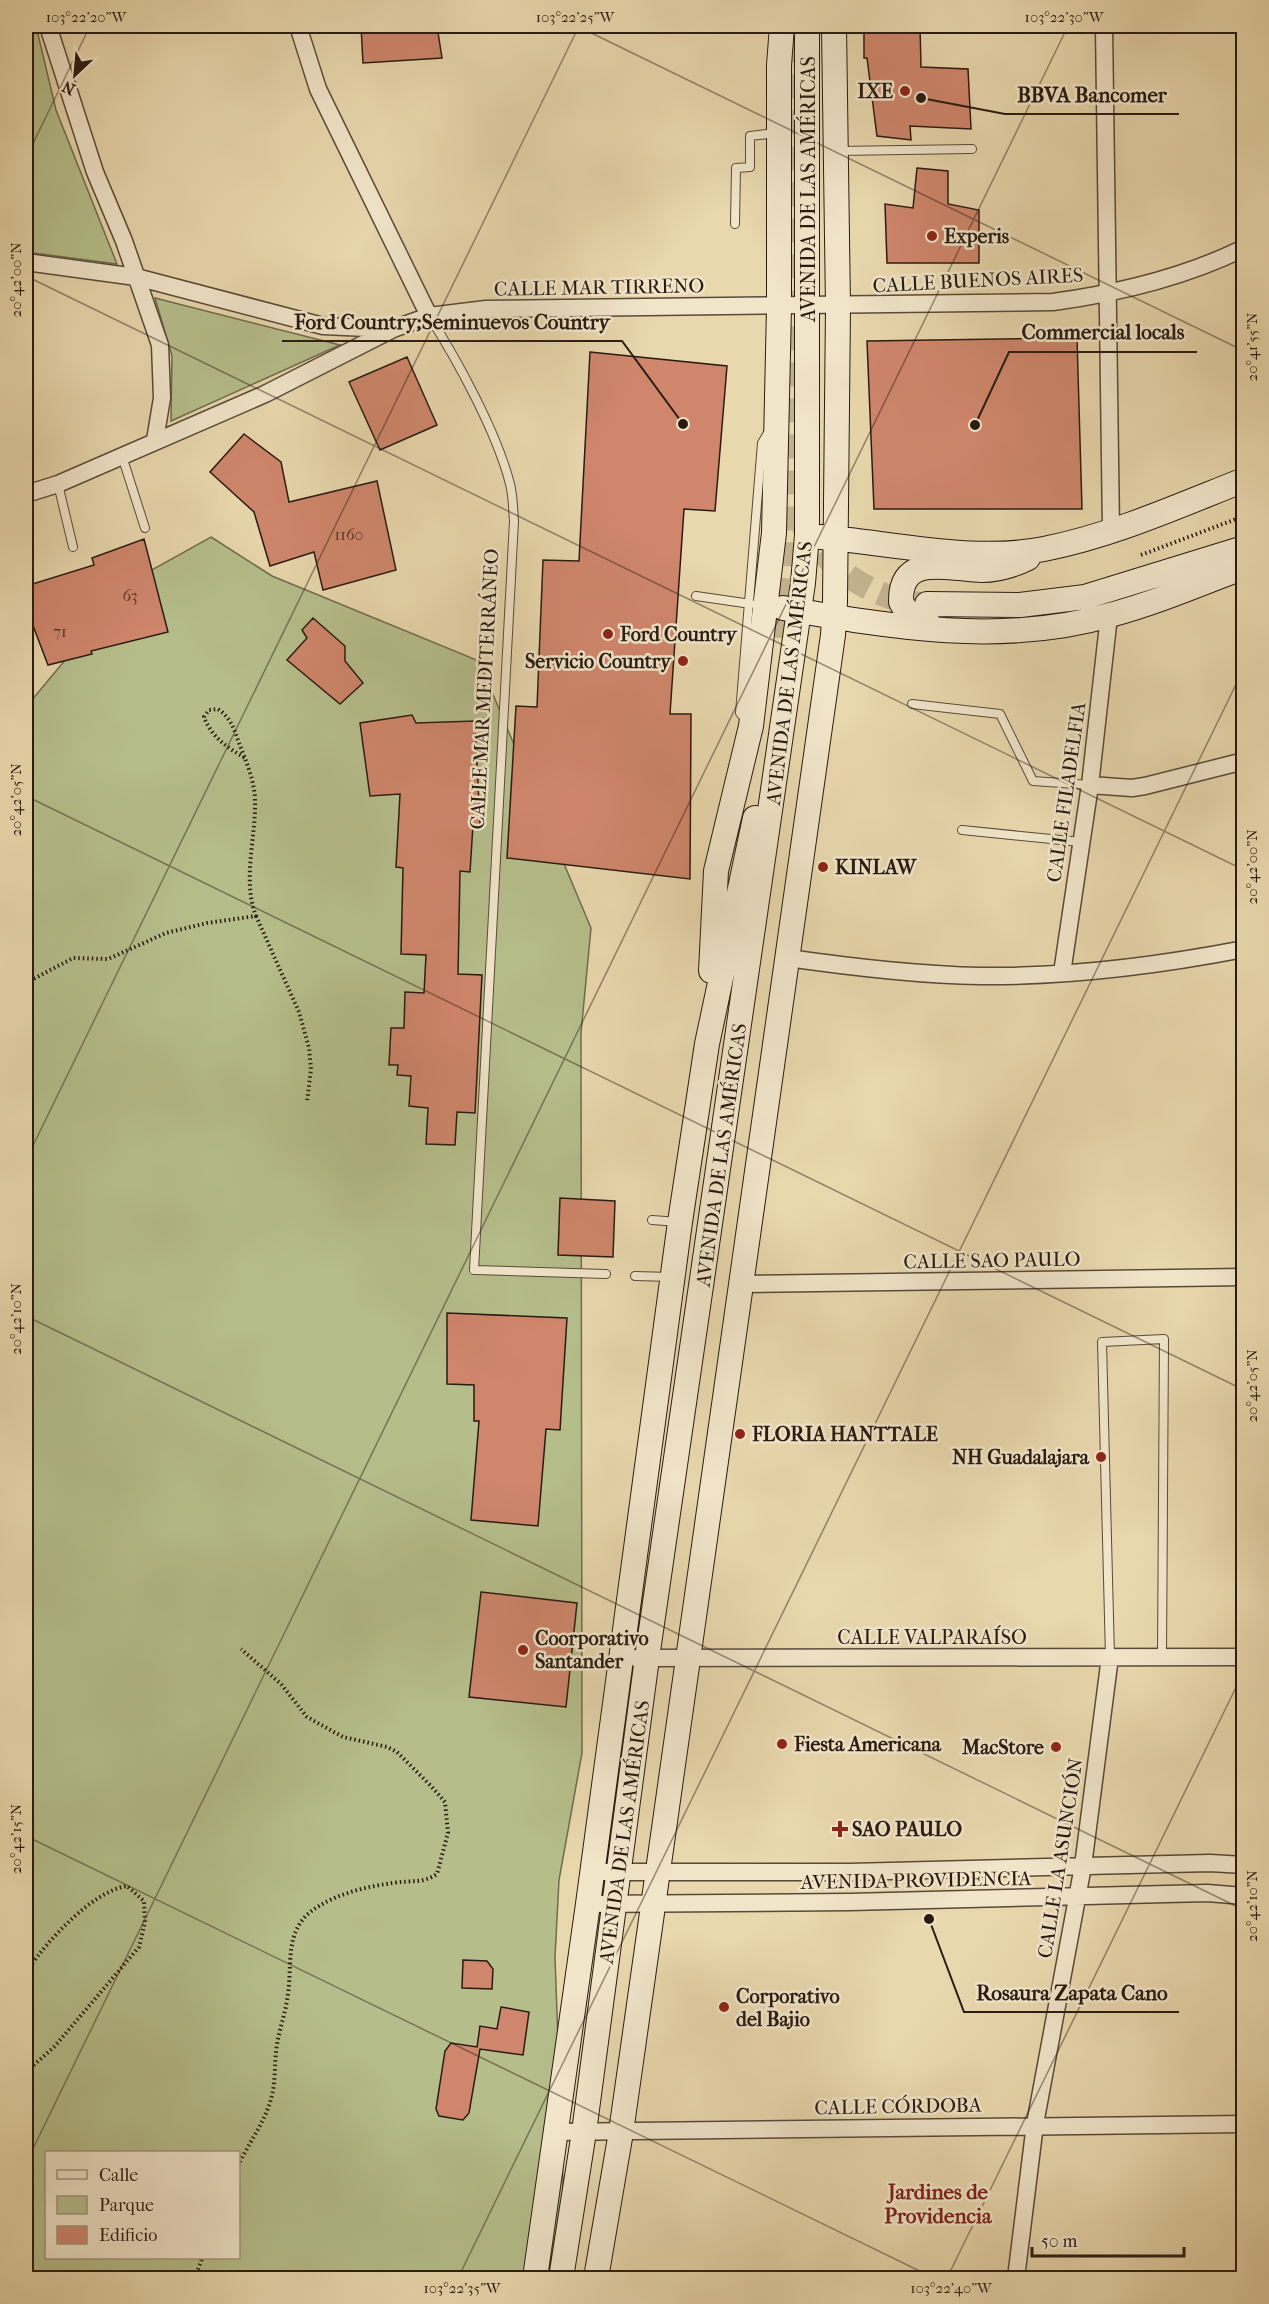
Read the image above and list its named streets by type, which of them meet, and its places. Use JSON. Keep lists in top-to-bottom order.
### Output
{
  "streets": {
    "main road": ["AVENIDA DE LAS AMÉRICAS"],
    "street": [
      "CALLE BUENOS AIRES",
      "CALLE MAR TIRRENO",
      "CALLE MAR MEDITERRÁNEO",
      "CALLE FILADELFIA",
      "CALLE SAO PAULO",
      "CALLE VALPARAÍSO",
      "CALLE LA ASUNCIÓN",
      "AVENIDA PROVIDENCIA",
      "CALLE CÓRDOBA"
    ]
  },
  "crossings": [
    ["AVENIDA DE LAS AMÉRICAS", "CALLE BUENOS AIRES"],
    ["AVENIDA DE LAS AMÉRICAS", "CALLE MAR TIRRENO"],
    ["AVENIDA DE LAS AMÉRICAS", "CALLE SAO PAULO"],
    ["AVENIDA DE LAS AMÉRICAS", "CALLE VALPARAÍSO"],
    ["AVENIDA DE LAS AMÉRICAS", "AVENIDA PROVIDENCIA"],
    ["AVENIDA DE LAS AMÉRICAS", "CALLE CÓRDOBA"],
    ["CALLE BUENOS AIRES", "CALLE MAR TIRRENO"],
    ["CALLE MAR TIRRENO", "CALLE MAR MEDITERRÁNEO"],
    ["CALLE VALPARAÍSO", "CALLE LA ASUNCIÓN"],
    ["CALLE LA ASUNCIÓN", "AVENIDA PROVIDENCIA"],
    ["CALLE LA ASUNCIÓN", "CALLE CÓRDOBA"]
  ],
  "districts": ["Jardines de Providencia"],
  "places": {
    "other": [
      "IXE",
      "BBVA Bancomer",
      "Experis",
      "Ford Country;Seminuevos Country",
      "Commercial locals",
      "Ford Country",
      "Servicio Country",
      "KINLAW",
      "FLORIA HANTTALE",
      "NH Guadalajara",
      "Coorporativo Santander",
      "Fiesta Americana",
      "MacStore",
      "Rosaura Zapata Cano",
      "Corporativo del Bajio"
    ],
    "health": ["SAO PAULO"]
  },
  "house_numbers": ["1160", "63", "71"],
  "legend": ["Calle", "Parque", "Edificio"],
  "scale_bar": "50 m",
  "north": "bottom left",
  "coordinates": [
    "103°22'20\"W",
    "103°22'25\"W",
    "103°22'30\"W",
    "20°42'00\"N",
    "20°41'55\"N",
    "20°42'05\"N",
    "20°42'10\"N",
    "20°42'15\"N",
    "103°22'35\"W",
    "103°22'40\"W"
  ]
}
